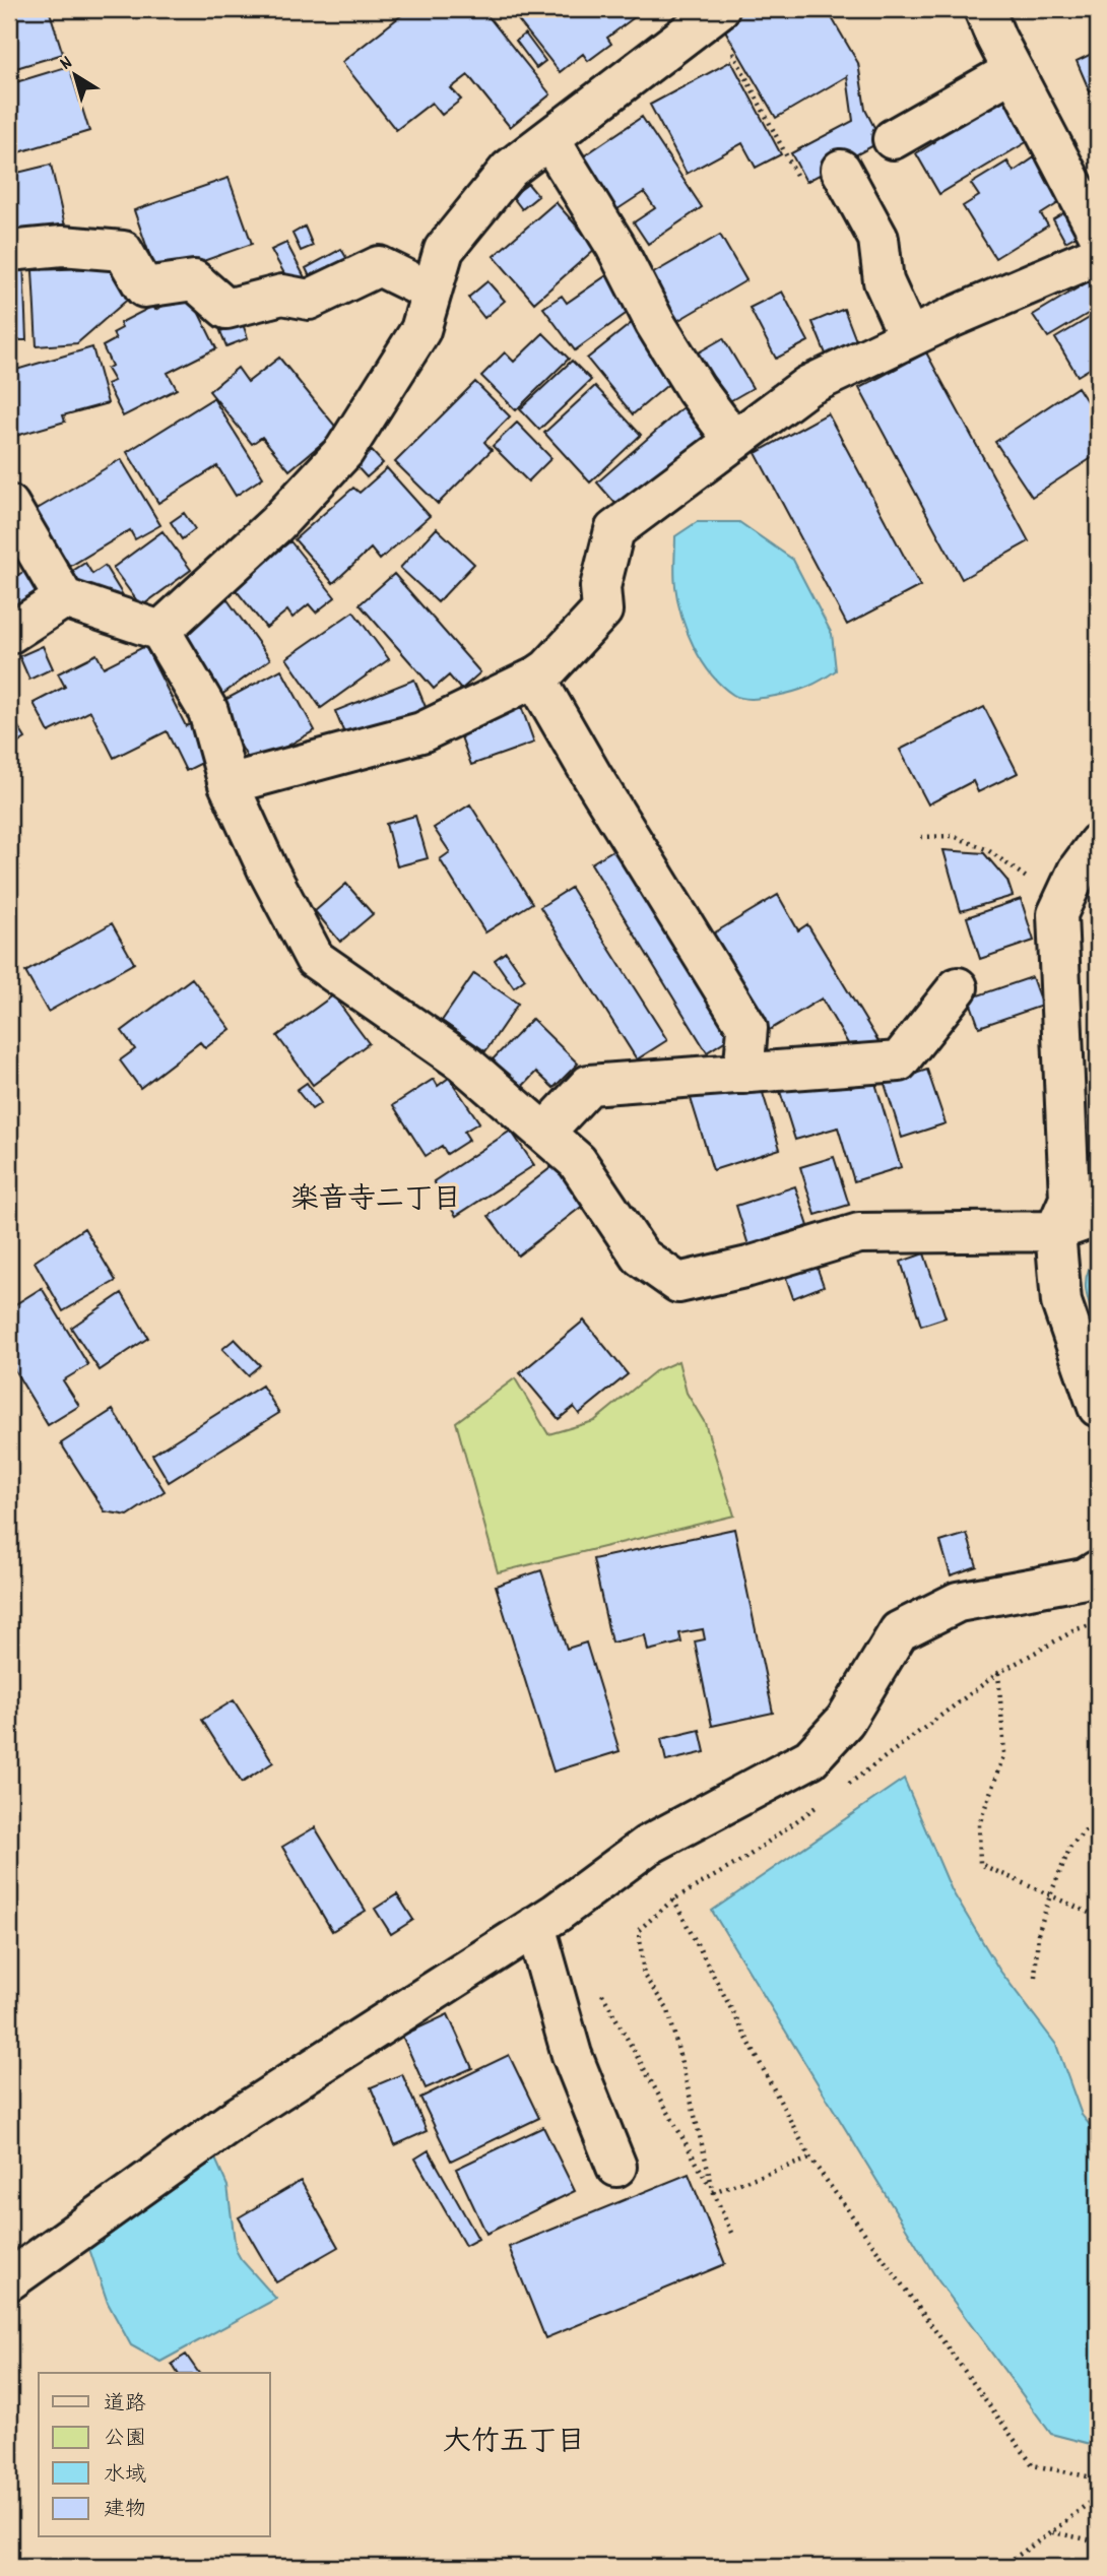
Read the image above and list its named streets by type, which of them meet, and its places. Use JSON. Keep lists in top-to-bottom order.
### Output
{
  "districts": ["楽音寺二丁目", "大竹五丁目"],
  "legend": [
    "道路",
    "公園",
    "水域",
    "建物"
  ],
  "north": "top left"
}
